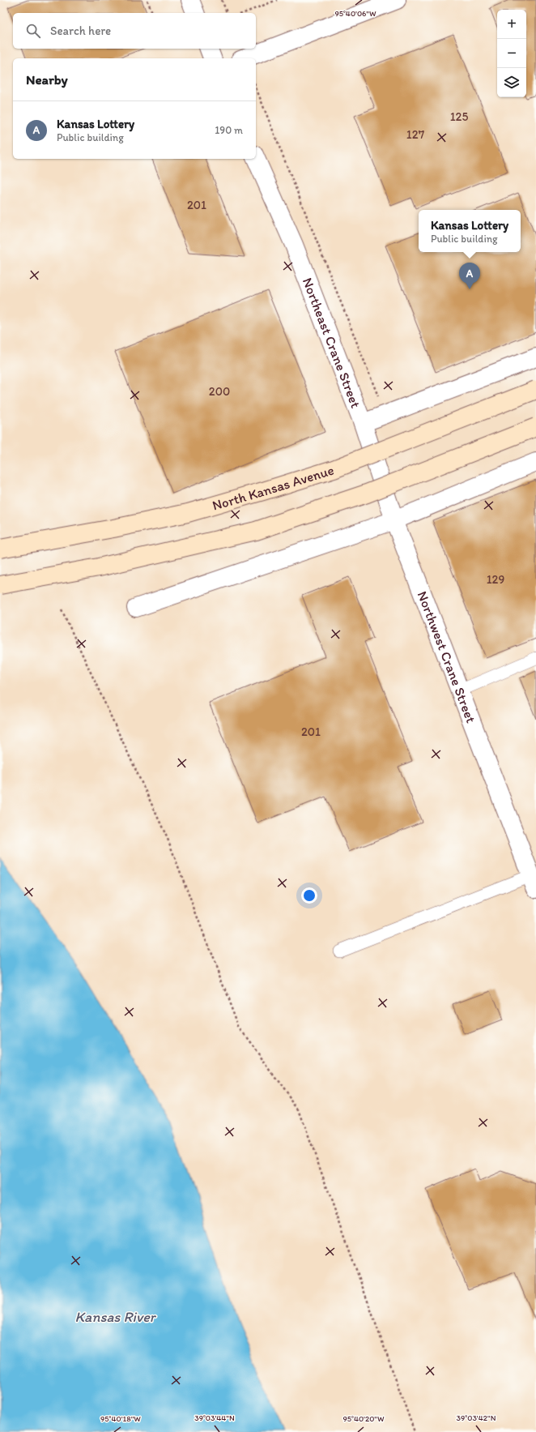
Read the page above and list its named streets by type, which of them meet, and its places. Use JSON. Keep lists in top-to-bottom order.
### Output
{
  "streets": {
    "main road": ["North Kansas Avenue"],
    "street": ["Northeast Crane Street", "Northwest Crane Street"]
  },
  "crossings": [
    ["Northeast Crane Street", "Northwest Crane Street"]
  ],
  "water": ["Kansas River"],
  "house_numbers": [
    "125",
    "127",
    "201",
    "200",
    "129",
    "201"
  ],
  "page": {
    "map_buttons": ["+", "−"],
    "search": "Search here",
    "heading": "Nearby",
    "list": [
      {
        "mark": "A",
        "name": "Kansas Lottery",
        "note": "Public building",
        "value": "190 m"
      }
    ],
    "popup": ["Kansas Lottery", "Public building"],
    "pins": "A"
  },
  "coordinates": [
    "95°40'06\"W",
    "39°03'44\"N",
    "39°03'42\"N",
    "95°40'18\"W",
    "95°40'20\"W"
  ]
}
